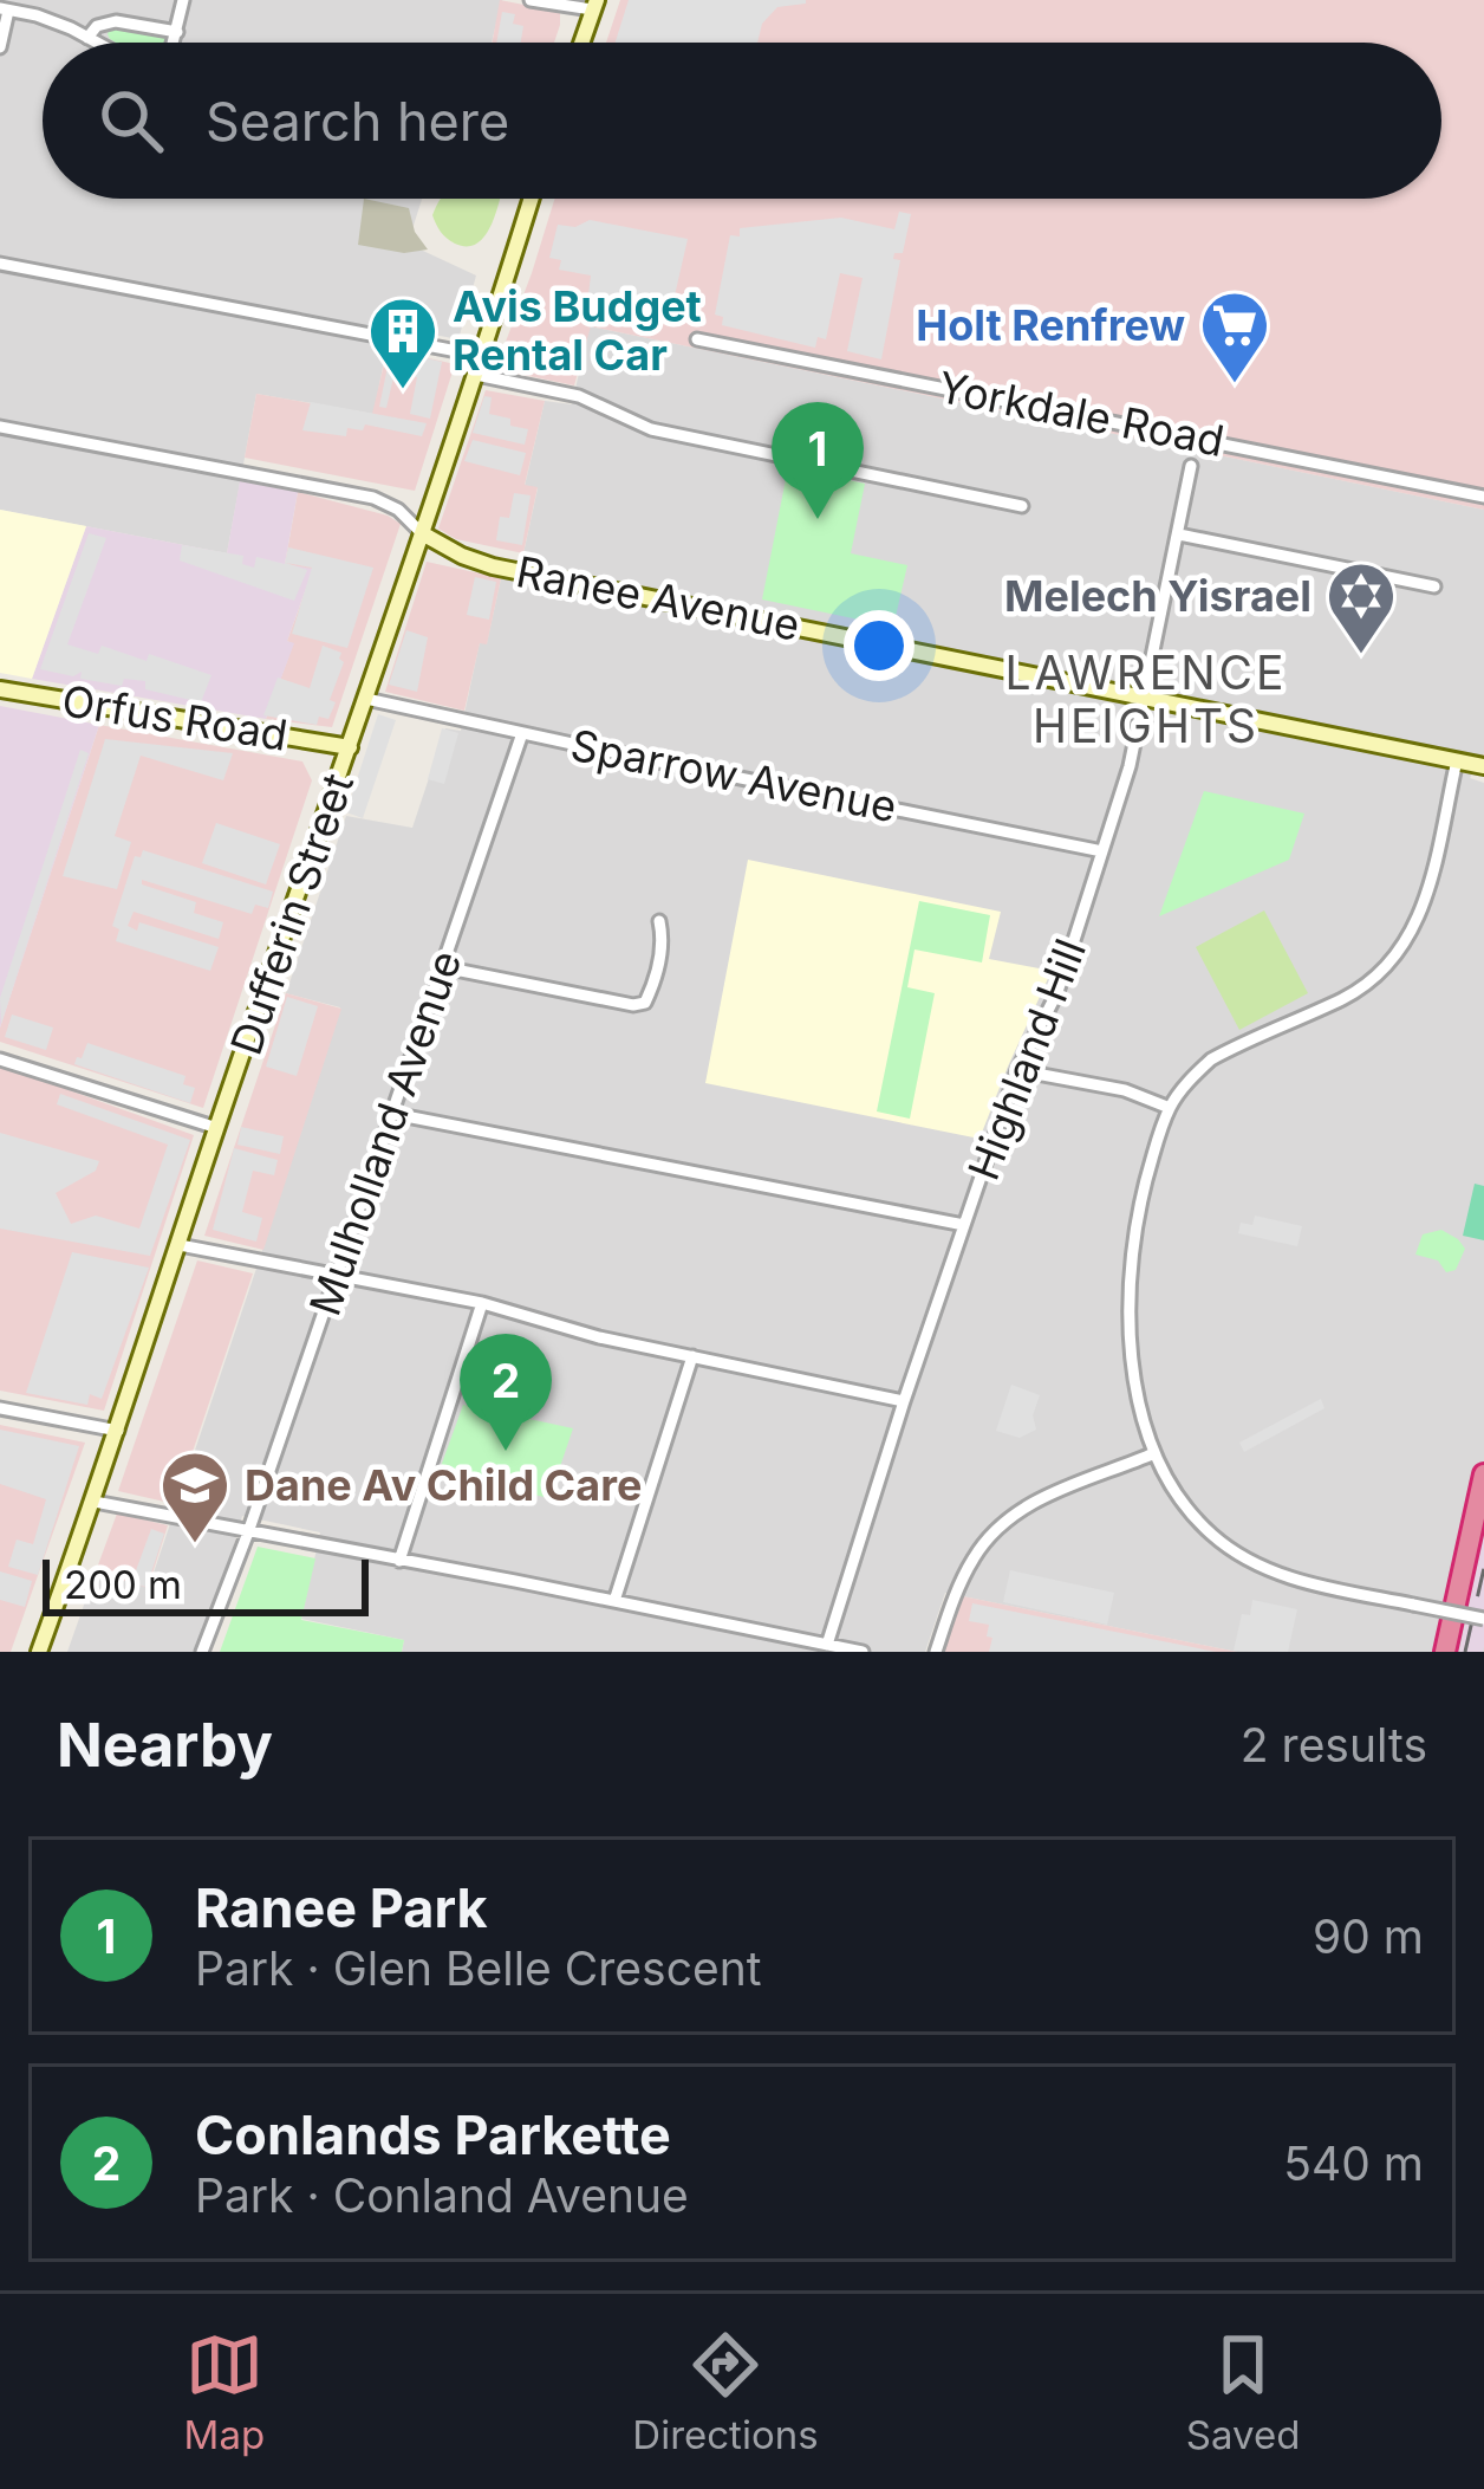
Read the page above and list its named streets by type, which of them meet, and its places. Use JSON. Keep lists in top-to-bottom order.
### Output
{
  "streets": {
    "main road": ["Ranee Avenue", "Orfus Road", "Dufferin Street"],
    "street": [
      "Yorkdale Road",
      "Sparrow Avenue",
      "Highland Hill",
      "Mulholland Avenue"
    ]
  },
  "crossings": [
    ["Ranee Avenue", "Dufferin Street"],
    ["Ranee Avenue", "Highland Hill"],
    ["Orfus Road", "Dufferin Street"],
    ["Sparrow Avenue", "Dufferin Street"],
    ["Sparrow Avenue", "Highland Hill"],
    ["Sparrow Avenue", "Mulholland Avenue"]
  ],
  "districts": ["LAWRENCE HEIGHTS"],
  "places": {
    "supermarket": ["Holt Renfrew"],
    "building": ["Avis Budget Rental Car"],
    "synagogue": ["Melech Yisrael"],
    "school or university": ["Dane Av Child Care"]
  },
  "scale_bar": "200 m",
  "page": {
    "search": "Search here",
    "pins": ["1", "2"],
    "scale": "200 m",
    "heading": ["Nearby", "2 results"],
    "list": [
      {
        "mark": "1",
        "name": "Ranee Park",
        "note": "Park · Glen Belle Crescent",
        "value": "90 m"
      },
      {
        "mark": "2",
        "name": "Conlands Parkette",
        "note": "Park · Conland Avenue",
        "value": "540 m"
      }
    ],
    "nav": ["Map", "Directions", "Saved"]
  }
}
